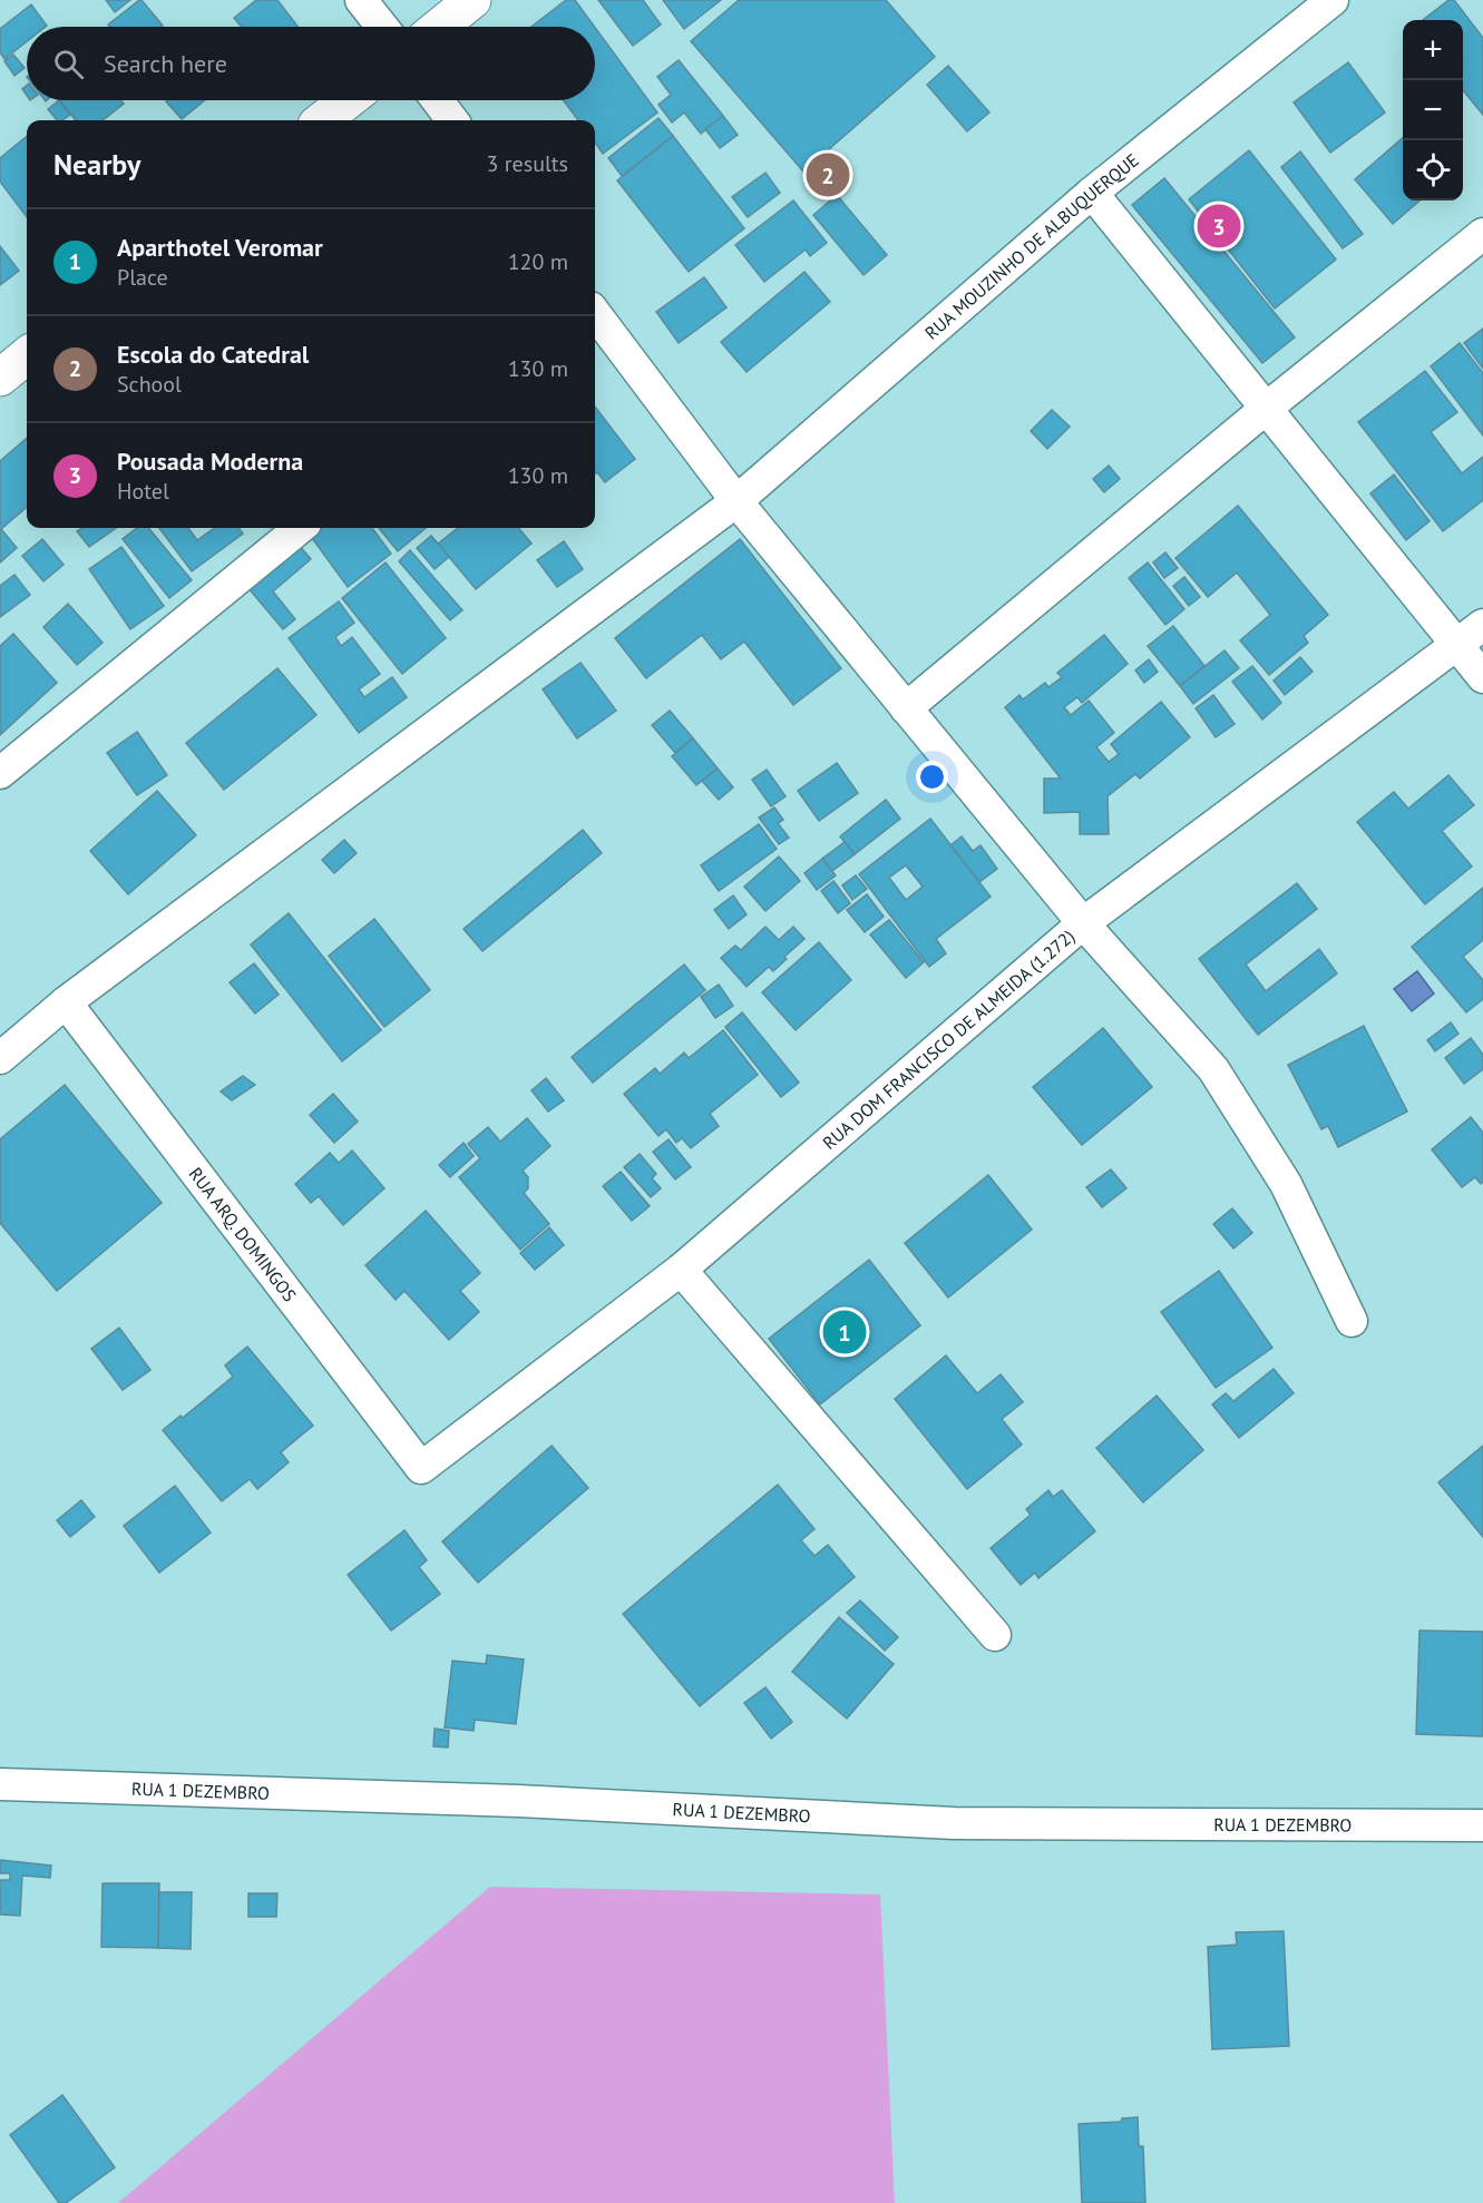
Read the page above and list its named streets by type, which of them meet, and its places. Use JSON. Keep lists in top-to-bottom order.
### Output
{
  "streets": {
    "street": [
      "RUA MOUZINHO DE ALBUQUERQUE",
      "RUA DOM FRANCISCO DE ALMEIDA (1.272)",
      "RUA ARQ. DOMINGOS",
      "RUA 1 DEZEMBRO"
    ]
  },
  "crossings": [
    ["RUA MOUZINHO DE ALBUQUERQUE", "RUA ARQ. DOMINGOS"],
    ["RUA DOM FRANCISCO DE ALMEIDA (1.272)", "RUA ARQ. DOMINGOS"]
  ],
  "page": {
    "map_buttons": ["+", "−"],
    "search": "Search here",
    "heading": ["Nearby", "3 results"],
    "pins": ["2", "3", "1"],
    "list": [
      {
        "mark": "1",
        "name": "Aparthotel Veromar",
        "note": "Place",
        "value": "120 m"
      },
      {
        "mark": "2",
        "name": "Escola do Catedral",
        "note": "School",
        "value": "130 m"
      },
      {
        "mark": "3",
        "name": "Pousada Moderna",
        "note": "Hotel",
        "value": "130 m"
      }
    ]
  }
}
